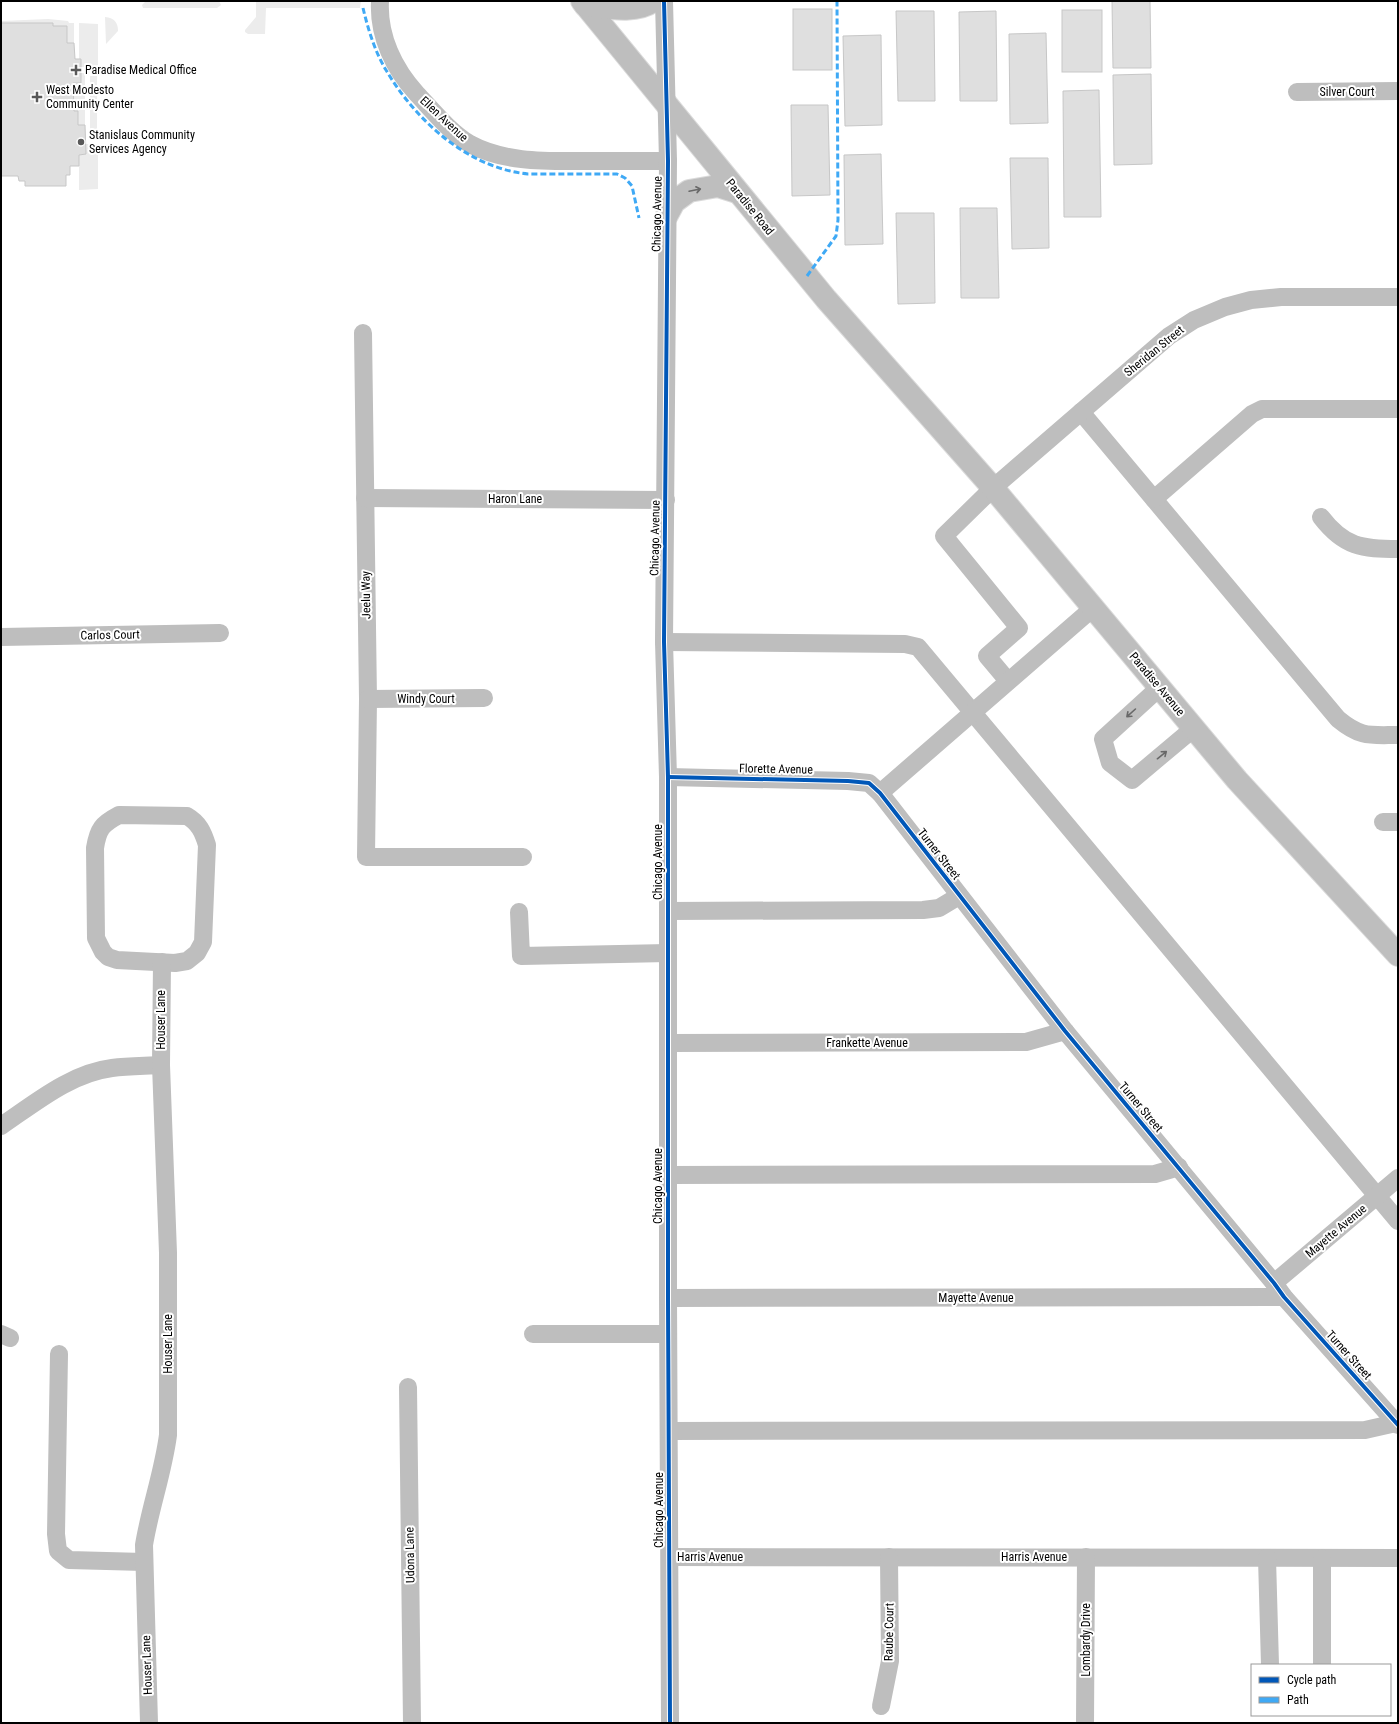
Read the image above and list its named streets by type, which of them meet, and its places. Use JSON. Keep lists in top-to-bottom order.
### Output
{
  "streets": {
    "main road": ["Paradise Road", "Paradise Avenue"],
    "street": [
      "Silver Court",
      "Ellen Avenue",
      "Chicago Avenue",
      "Sheridan Street",
      "Haron Lane",
      "Jeelu Way",
      "Carlos Court",
      "Windy Court",
      "Florette Avenue",
      "Turner Street",
      "Houser Lane",
      "Frankette Avenue",
      "Mayette Avenue",
      "Udona Lane",
      "Harris Avenue",
      "Raube Court",
      "Lombardy Drive"
    ]
  },
  "crossings": [
    ["Ellen Avenue", "Chicago Avenue"],
    ["Paradise Road", "Chicago Avenue"],
    ["Paradise Road", "Paradise Avenue"],
    ["Chicago Avenue", "Haron Lane"],
    ["Chicago Avenue", "Florette Avenue"],
    ["Chicago Avenue", "Frankette Avenue"],
    ["Chicago Avenue", "Mayette Avenue"],
    ["Chicago Avenue", "Harris Avenue"],
    ["Sheridan Street", "Paradise Avenue"],
    ["Haron Lane", "Jeelu Way"],
    ["Jeelu Way", "Windy Court"],
    ["Florette Avenue", "Turner Street"],
    ["Turner Street", "Frankette Avenue"],
    ["Turner Street", "Mayette Avenue"],
    ["Harris Avenue", "Raube Court"],
    ["Harris Avenue", "Lombardy Drive"]
  ],
  "places": {
    "health": ["Paradise Medical Office", "West Modesto Community Center"],
    "other": ["Stanislaus Community Services Agency"]
  },
  "legend": ["Cycle path", "Path"]
}
